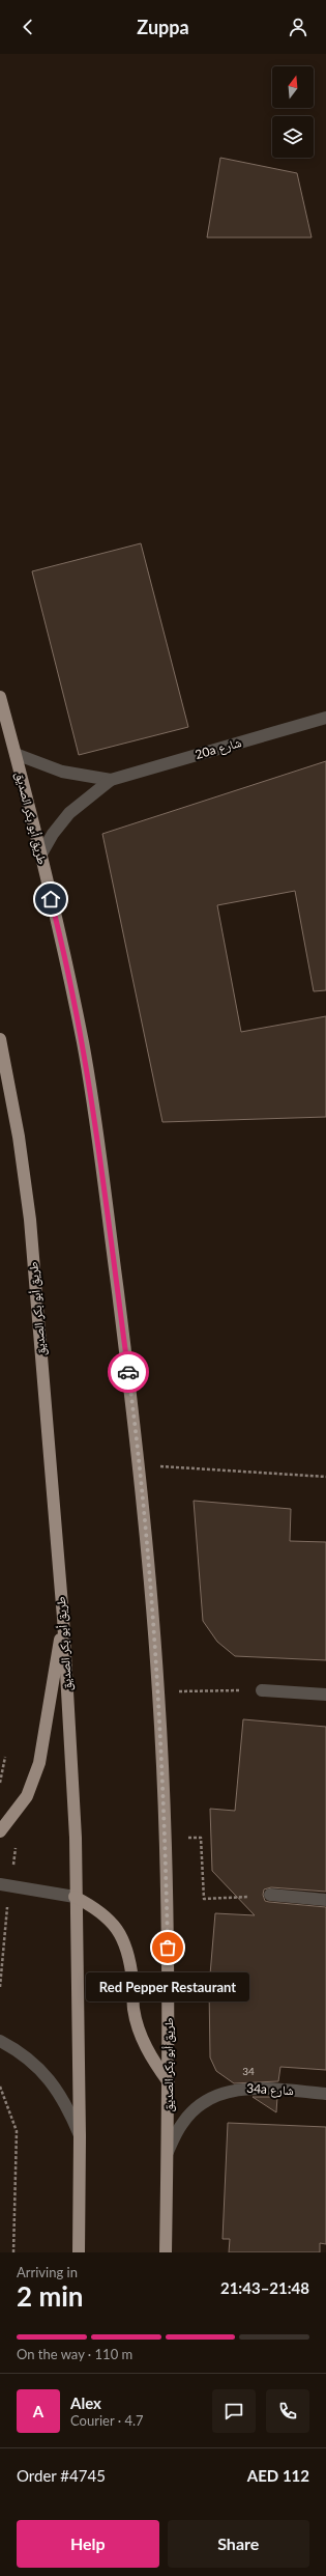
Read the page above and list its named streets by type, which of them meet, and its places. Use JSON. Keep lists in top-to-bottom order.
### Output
{
  "streets": {
    "main road": ["طريق أبو بكر الصديق"],
    "street": ["20a شارع", "34a شارع"]
  },
  "crossings": [
    ["20a شارع", "طريق أبو بكر الصديق"],
    ["طريق أبو بكر الصديق", "34a شارع"]
  ],
  "places": ["Red Pepper Restaurant"],
  "house_numbers": ["34"],
  "north": "top",
  "page": {
    "header": "Zuppa",
    "bubble": "Red Pepper Restaurant",
    "heading": ["2 min", "Arriving in", "21:43–21:48"],
    "panel": [
      "Alex",
      "Courier · 4.7",
      "Order #4745",
      "AED 112"
    ],
    "bar": "On the way · 110 m",
    "round": "A",
    "buttons": ["Help", "Share"]
  }
}
